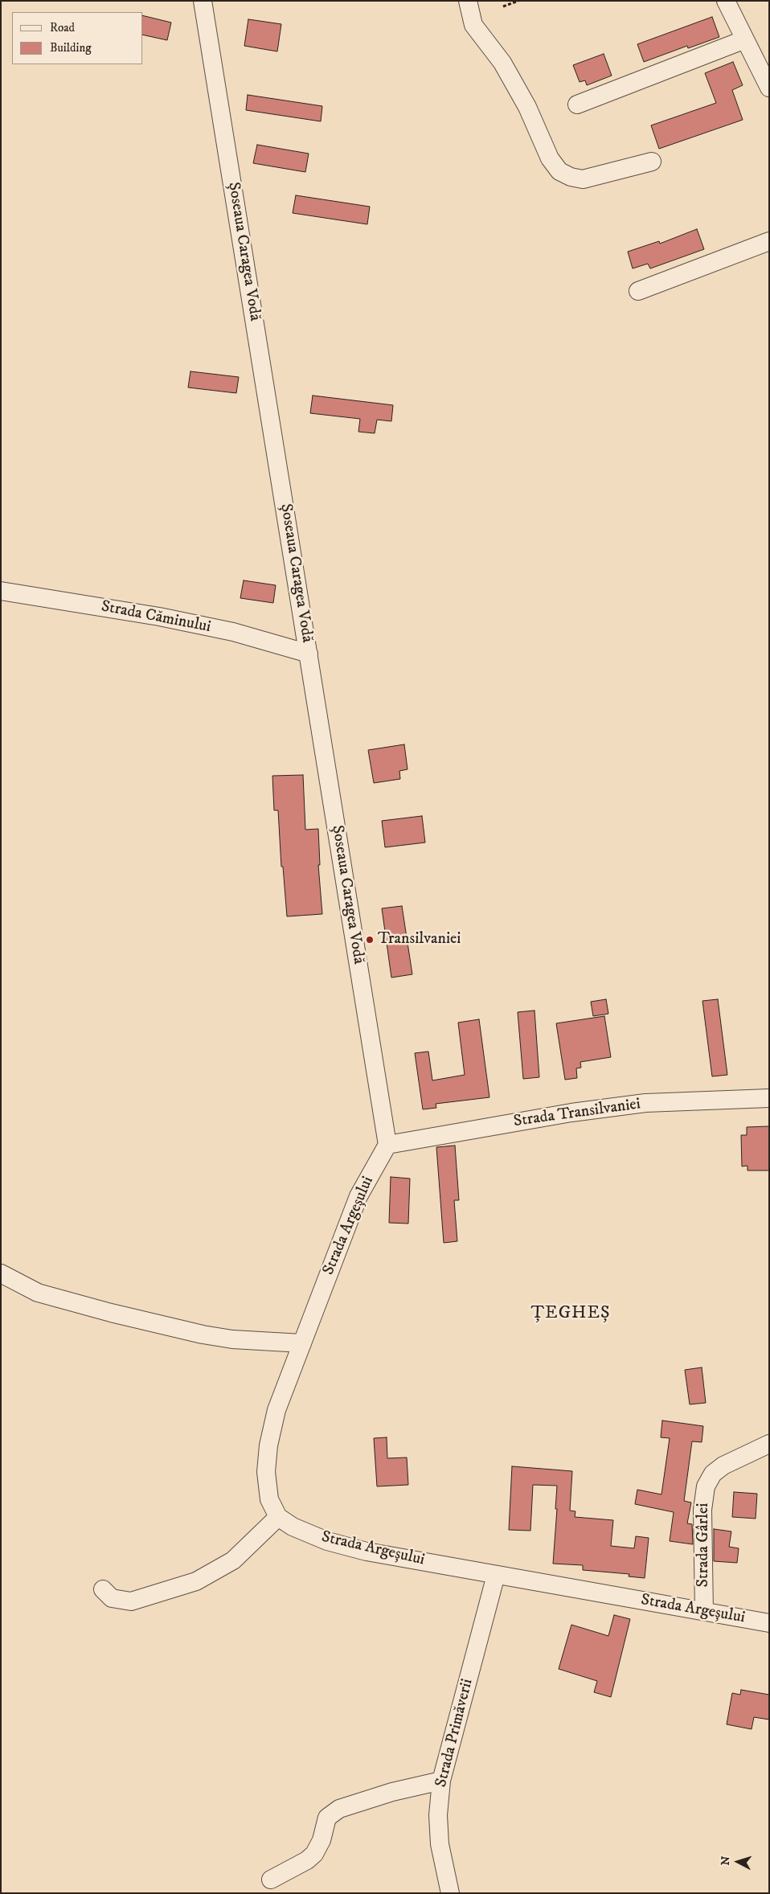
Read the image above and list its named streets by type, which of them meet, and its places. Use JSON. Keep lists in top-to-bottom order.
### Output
{
  "streets": {
    "street": [
      "Șoseaua Caragea Vodă",
      "Strada Căminului",
      "Strada Transilvaniei",
      "Strada Argeșului",
      "Strada Gârlei",
      "Strada Primăverii"
    ]
  },
  "crossings": [
    ["Șoseaua Caragea Vodă", "Strada Căminului"],
    ["Șoseaua Caragea Vodă", "Strada Transilvaniei"],
    ["Șoseaua Caragea Vodă", "Strada Argeșului"],
    ["Strada Transilvaniei", "Strada Argeșului"],
    ["Strada Argeșului", "Strada Gârlei"],
    ["Strada Argeșului", "Strada Primăverii"]
  ],
  "districts": ["ȚEGHEȘ"],
  "places": ["Transilvaniei"],
  "legend": ["Road", "Building"],
  "north": "left"
}
